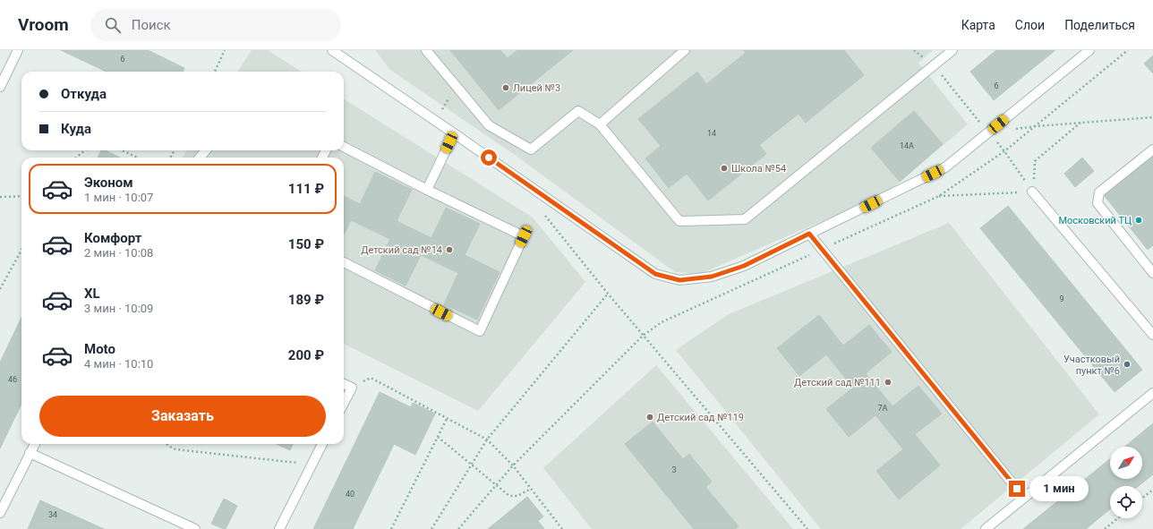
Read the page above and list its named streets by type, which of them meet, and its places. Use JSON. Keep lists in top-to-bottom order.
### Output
{
  "places": [
    "Лицей №3",
    "Школа №54",
    "Московский ТЦ",
    "Детский сад №14",
    "Участковый пункт №6",
    "Детский сад №111",
    "Детский сад №119"
  ],
  "house_numbers": [
    "6",
    "6",
    "14",
    "14А",
    "9",
    "46",
    "7А",
    "3",
    "40",
    "34"
  ],
  "north": "top right",
  "page": {
    "header": "Vroom",
    "search": "Поиск",
    "nav": ["Карта", "Слои", "Поделиться"],
    "banner": ["Откуда", "Куда"],
    "list": [
      {
        "name": "Эконом",
        "note": "1 мин · 10:07",
        "value": "111 ₽"
      },
      {
        "name": "Комфорт",
        "note": "2 мин · 10:08",
        "value": "150 ₽"
      },
      {
        "name": "XL",
        "note": "3 мин · 10:09",
        "value": "189 ₽"
      },
      {
        "name": "Moto",
        "note": "4 мин · 10:10",
        "value": "200 ₽"
      }
    ],
    "buttons": "Заказать",
    "bubble": "1 мин"
  }
}
